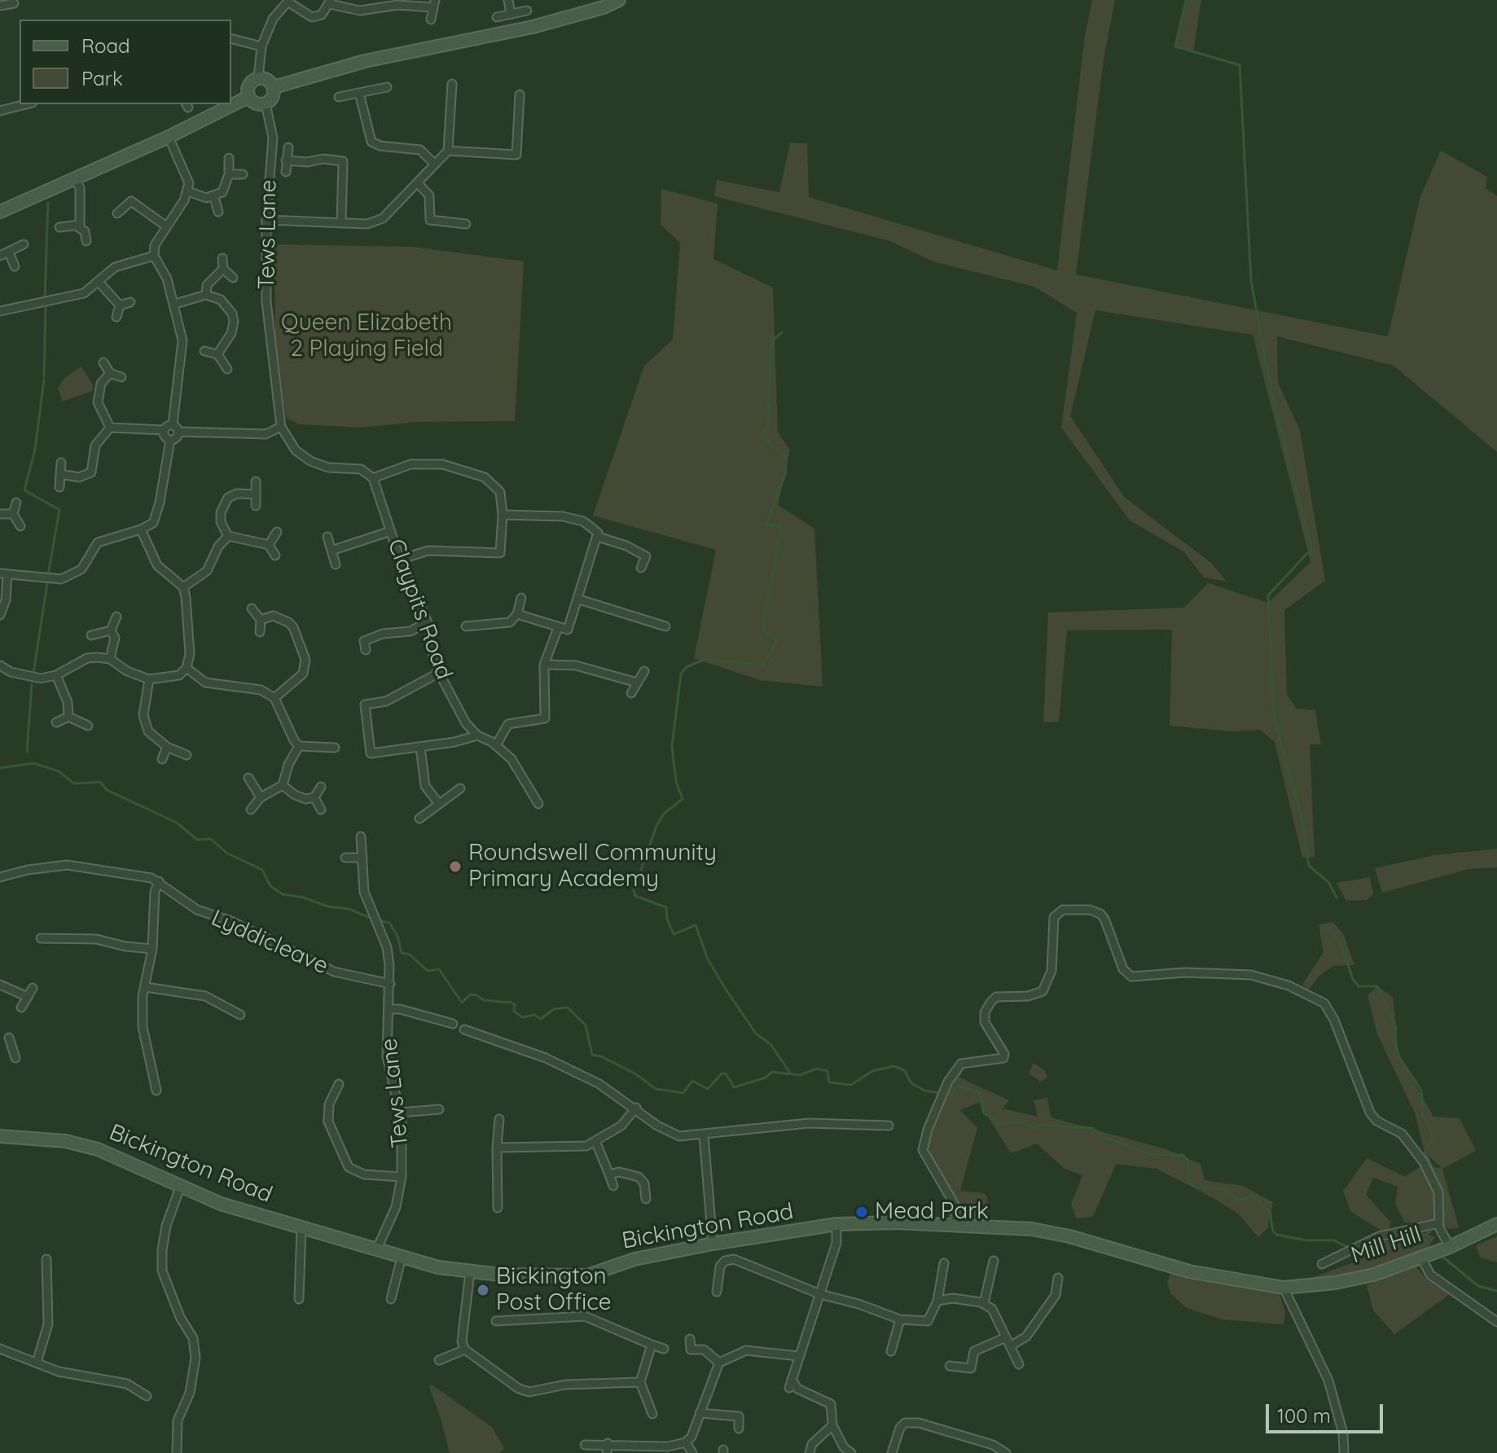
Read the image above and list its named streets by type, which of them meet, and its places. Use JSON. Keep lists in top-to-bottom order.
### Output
{
  "streets": {
    "main road": ["Bickington Road", "Mill Hill"],
    "street": ["Tews Lane", "Claypits Road", "Lyddicleave"]
  },
  "crossings": [
    ["Tews Lane", "Claypits Road"],
    ["Tews Lane", "Lyddicleave"],
    ["Tews Lane", "Bickington Road"],
    ["Bickington Road", "Mill Hill"]
  ],
  "parks": ["Queen Elizabeth 2 Playing Field"],
  "places": ["Roundswell Community Primary Academy", "Mead Park", "Bickington Post Office"],
  "legend": ["Road", "Park"],
  "scale_bar": "100 m"
}
